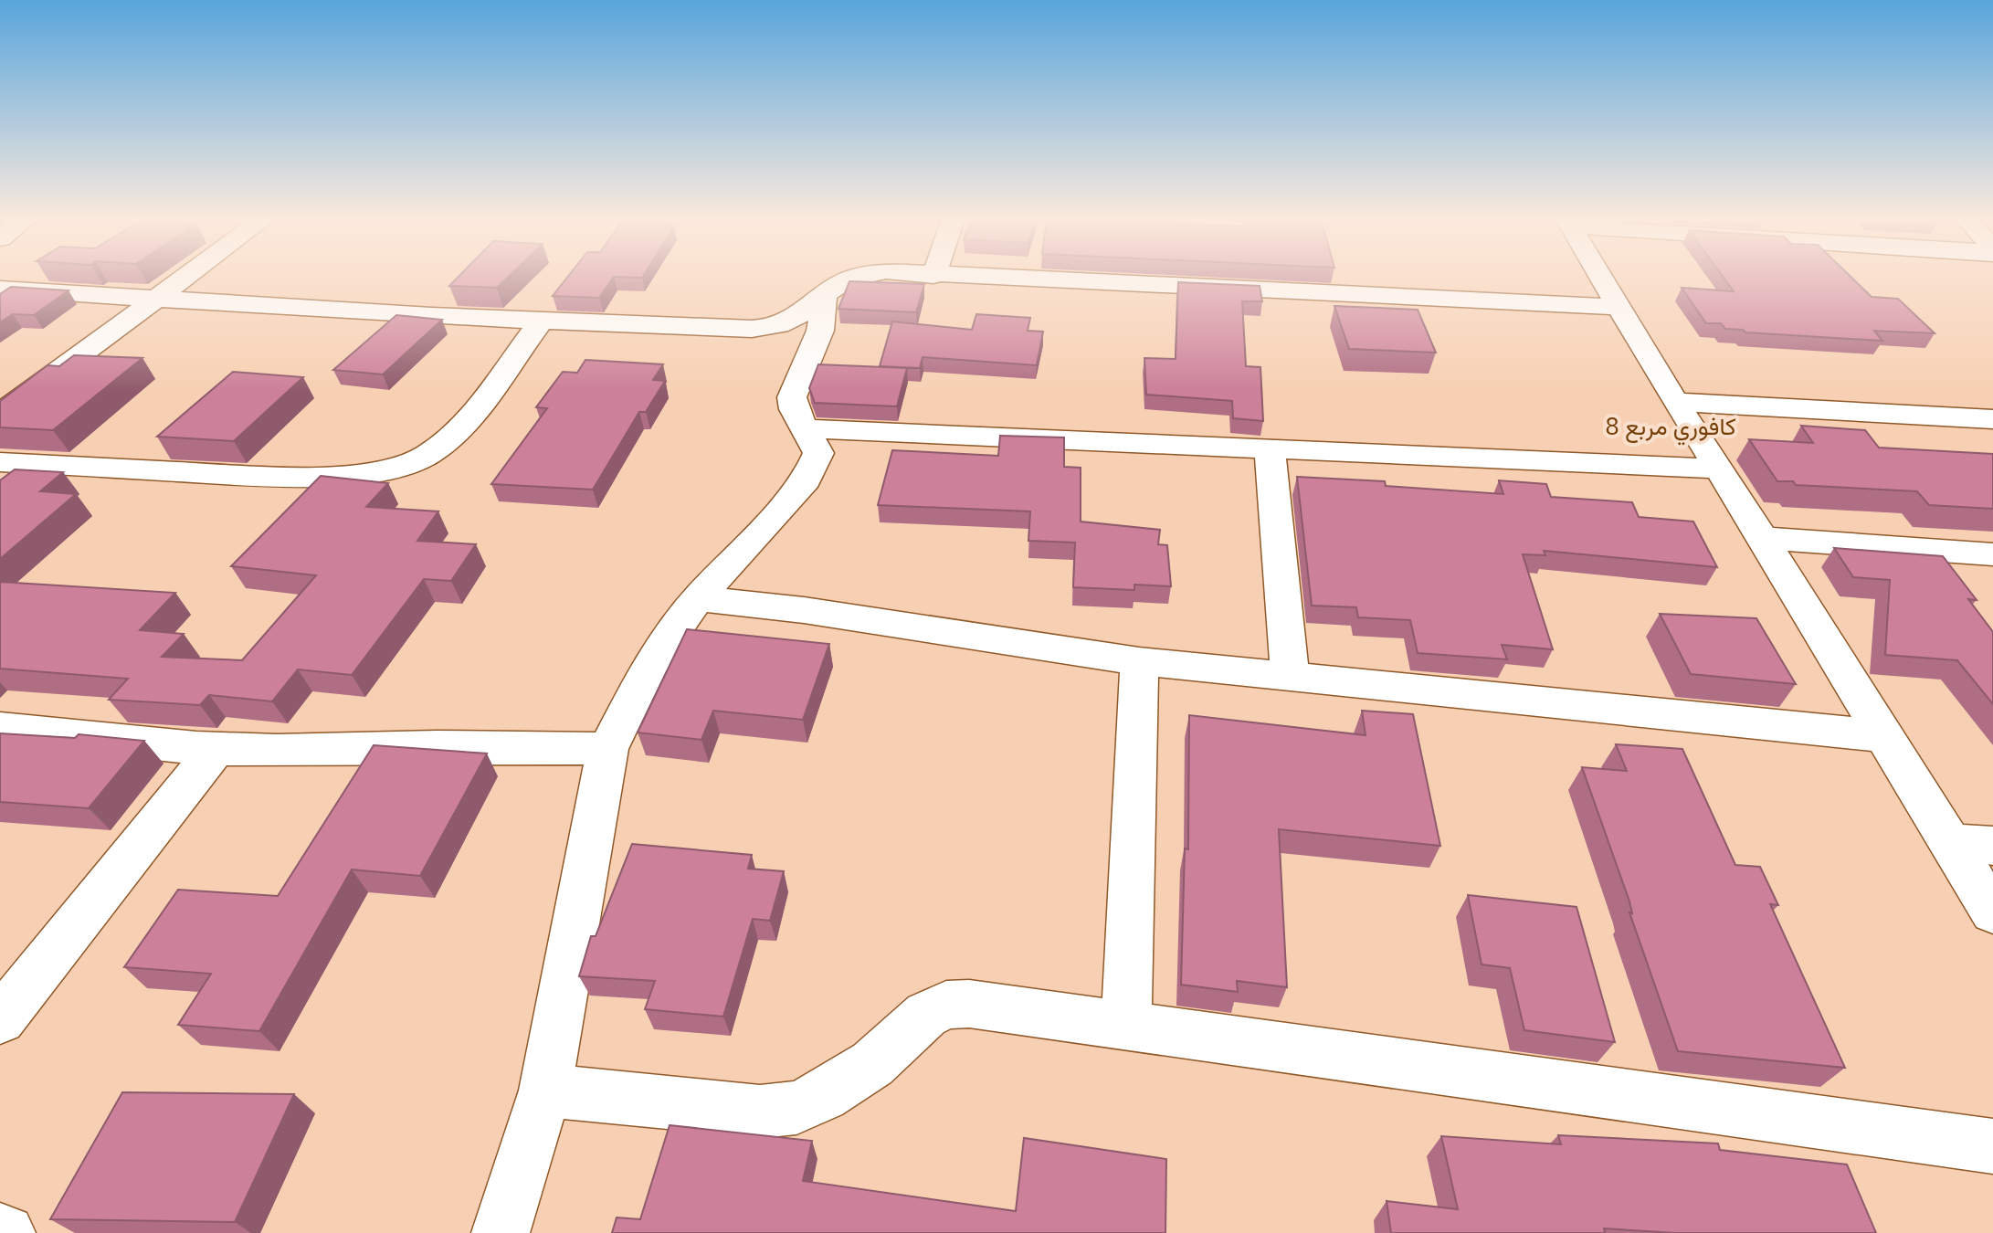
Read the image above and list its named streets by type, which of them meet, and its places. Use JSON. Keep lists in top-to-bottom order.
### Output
{
  "districts": ["كافوري مربع 8"]
}
